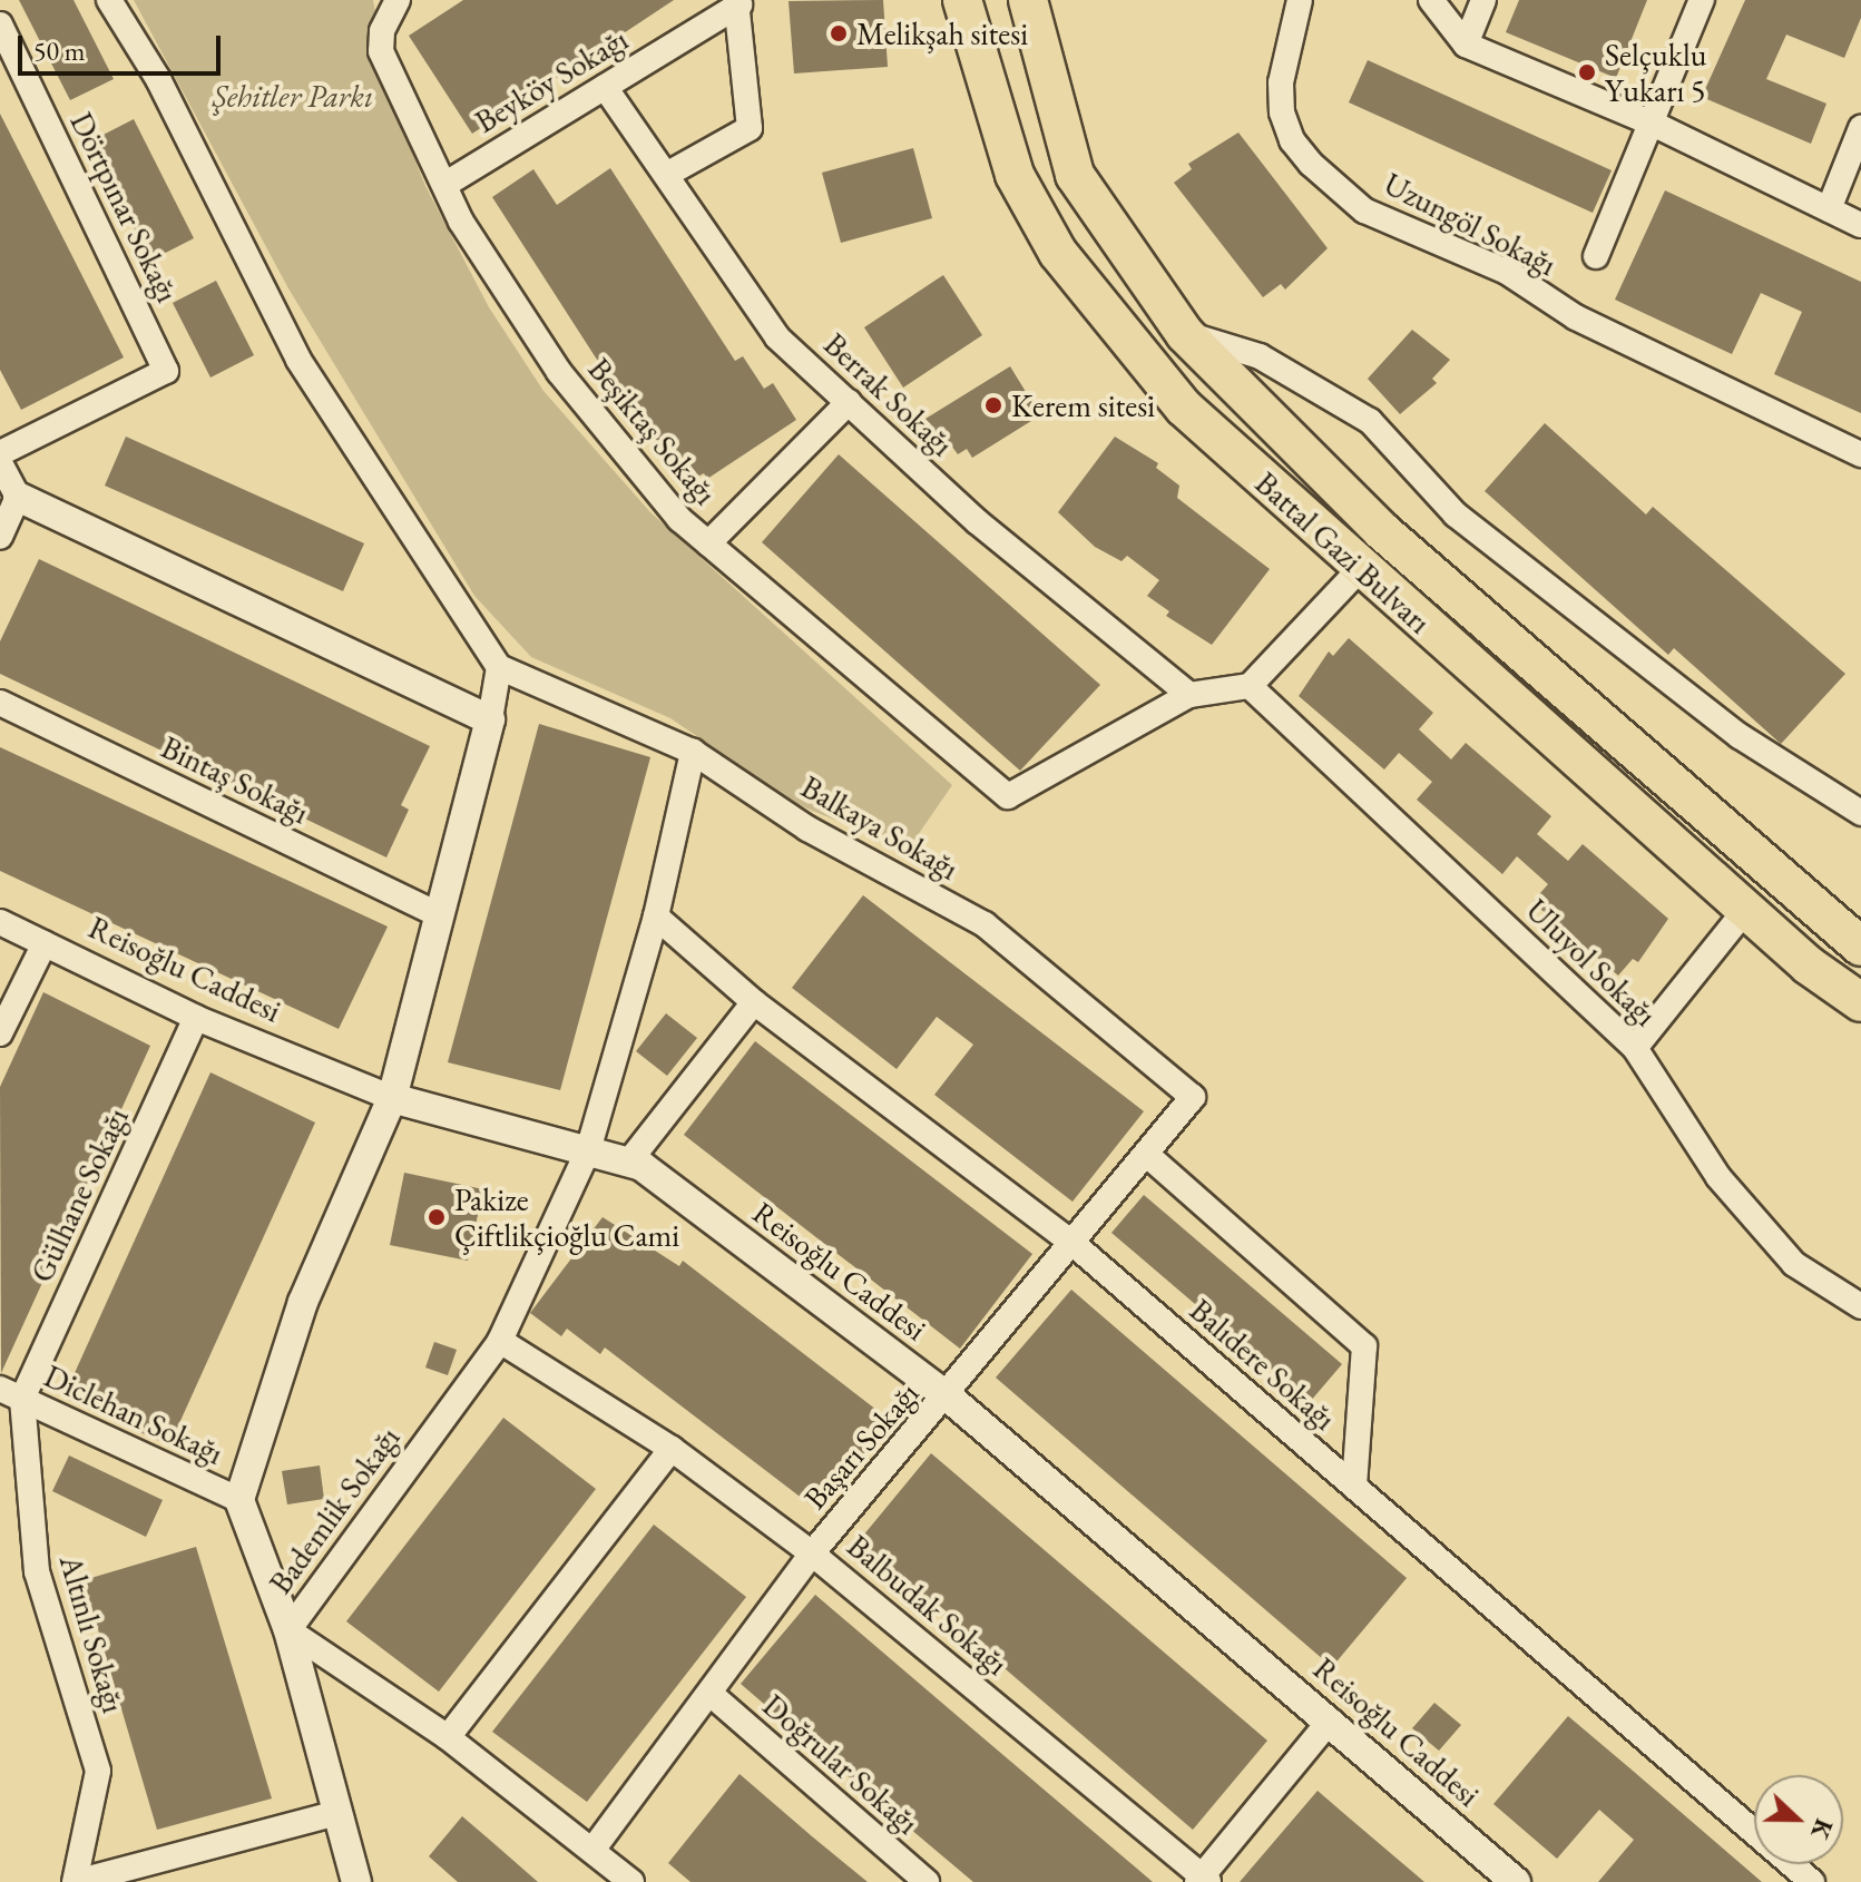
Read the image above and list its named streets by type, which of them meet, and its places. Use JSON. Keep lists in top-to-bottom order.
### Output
{
  "streets": {
    "main road": ["Battal Gazi Bulvarı"],
    "street": [
      "Beyköy Sokağı",
      "Dörtpınar Sokağı",
      "Uzungöl Sokağı",
      "Berrak Sokağı",
      "Beşiktaş Sokağı",
      "Bintaş Sokağı",
      "Balkaya Sokağı",
      "Uluyol Sokağı",
      "Reisoğlu Caddesi",
      "Gülhane Sokağı",
      "Balıdere Sokağı",
      "Diclehan Sokağı",
      "Başarı Sokağı",
      "Bademlik Sokağı",
      "Balbudak Sokağı",
      "Altınlı Sokağı",
      "Doğrular Sokağı"
    ]
  },
  "crossings": [
    ["Beyköy Sokağı", "Berrak Sokağı"],
    ["Beyköy Sokağı", "Beşiktaş Sokağı"],
    ["Berrak Sokağı", "Beşiktaş Sokağı"],
    ["Balkaya Sokağı", "Başarı Sokağı"],
    ["Balkaya Sokağı", "Bademlik Sokağı"],
    ["Reisoğlu Caddesi", "Gülhane Sokağı"],
    ["Reisoğlu Caddesi", "Başarı Sokağı"],
    ["Reisoğlu Caddesi", "Bademlik Sokağı"],
    ["Gülhane Sokağı", "Diclehan Sokağı"],
    ["Gülhane Sokağı", "Altınlı Sokağı"],
    ["Balıdere Sokağı", "Başarı Sokağı"],
    ["Balıdere Sokağı", "Bademlik Sokağı"],
    ["Diclehan Sokağı", "Altınlı Sokağı"],
    ["Başarı Sokağı", "Bademlik Sokağı"],
    ["Başarı Sokağı", "Balbudak Sokağı"],
    ["Başarı Sokağı", "Doğrular Sokağı"],
    ["Bademlik Sokağı", "Balbudak Sokağı"]
  ],
  "parks": ["Şehitler Parkı"],
  "places": [
    "Melikşah sitesi",
    "Selçuklu Yukarı 5",
    "Kerem sitesi",
    "Pakize Çiftlikçioğlu Cami"
  ],
  "scale_bar": "50 m",
  "north": "right"
}
